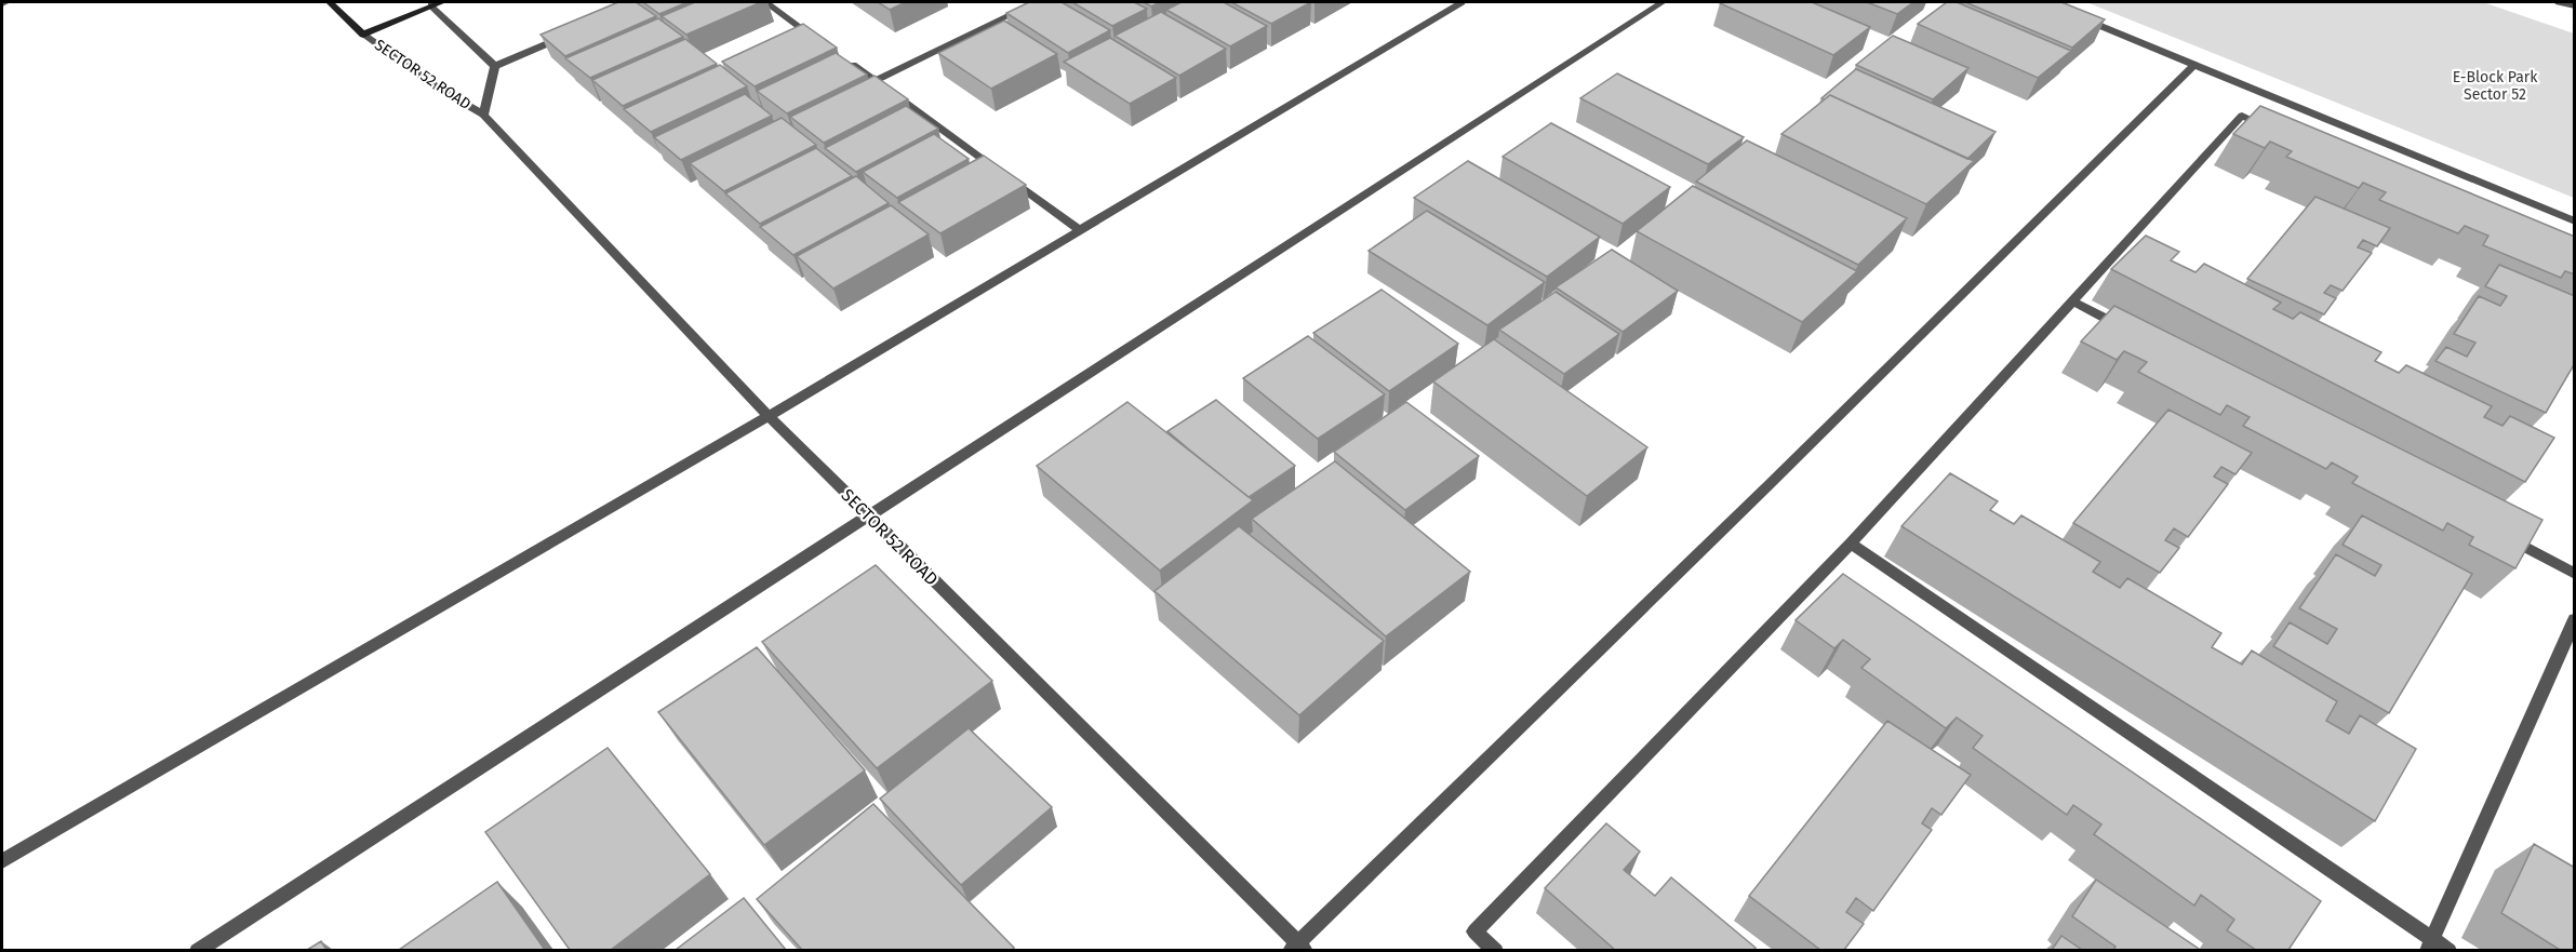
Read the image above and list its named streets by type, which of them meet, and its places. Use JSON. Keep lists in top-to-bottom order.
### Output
{
  "streets": {
    "street": ["SECTOR 52 ROAD"]
  },
  "parks": ["E-Block Park Sector 52"]
}
